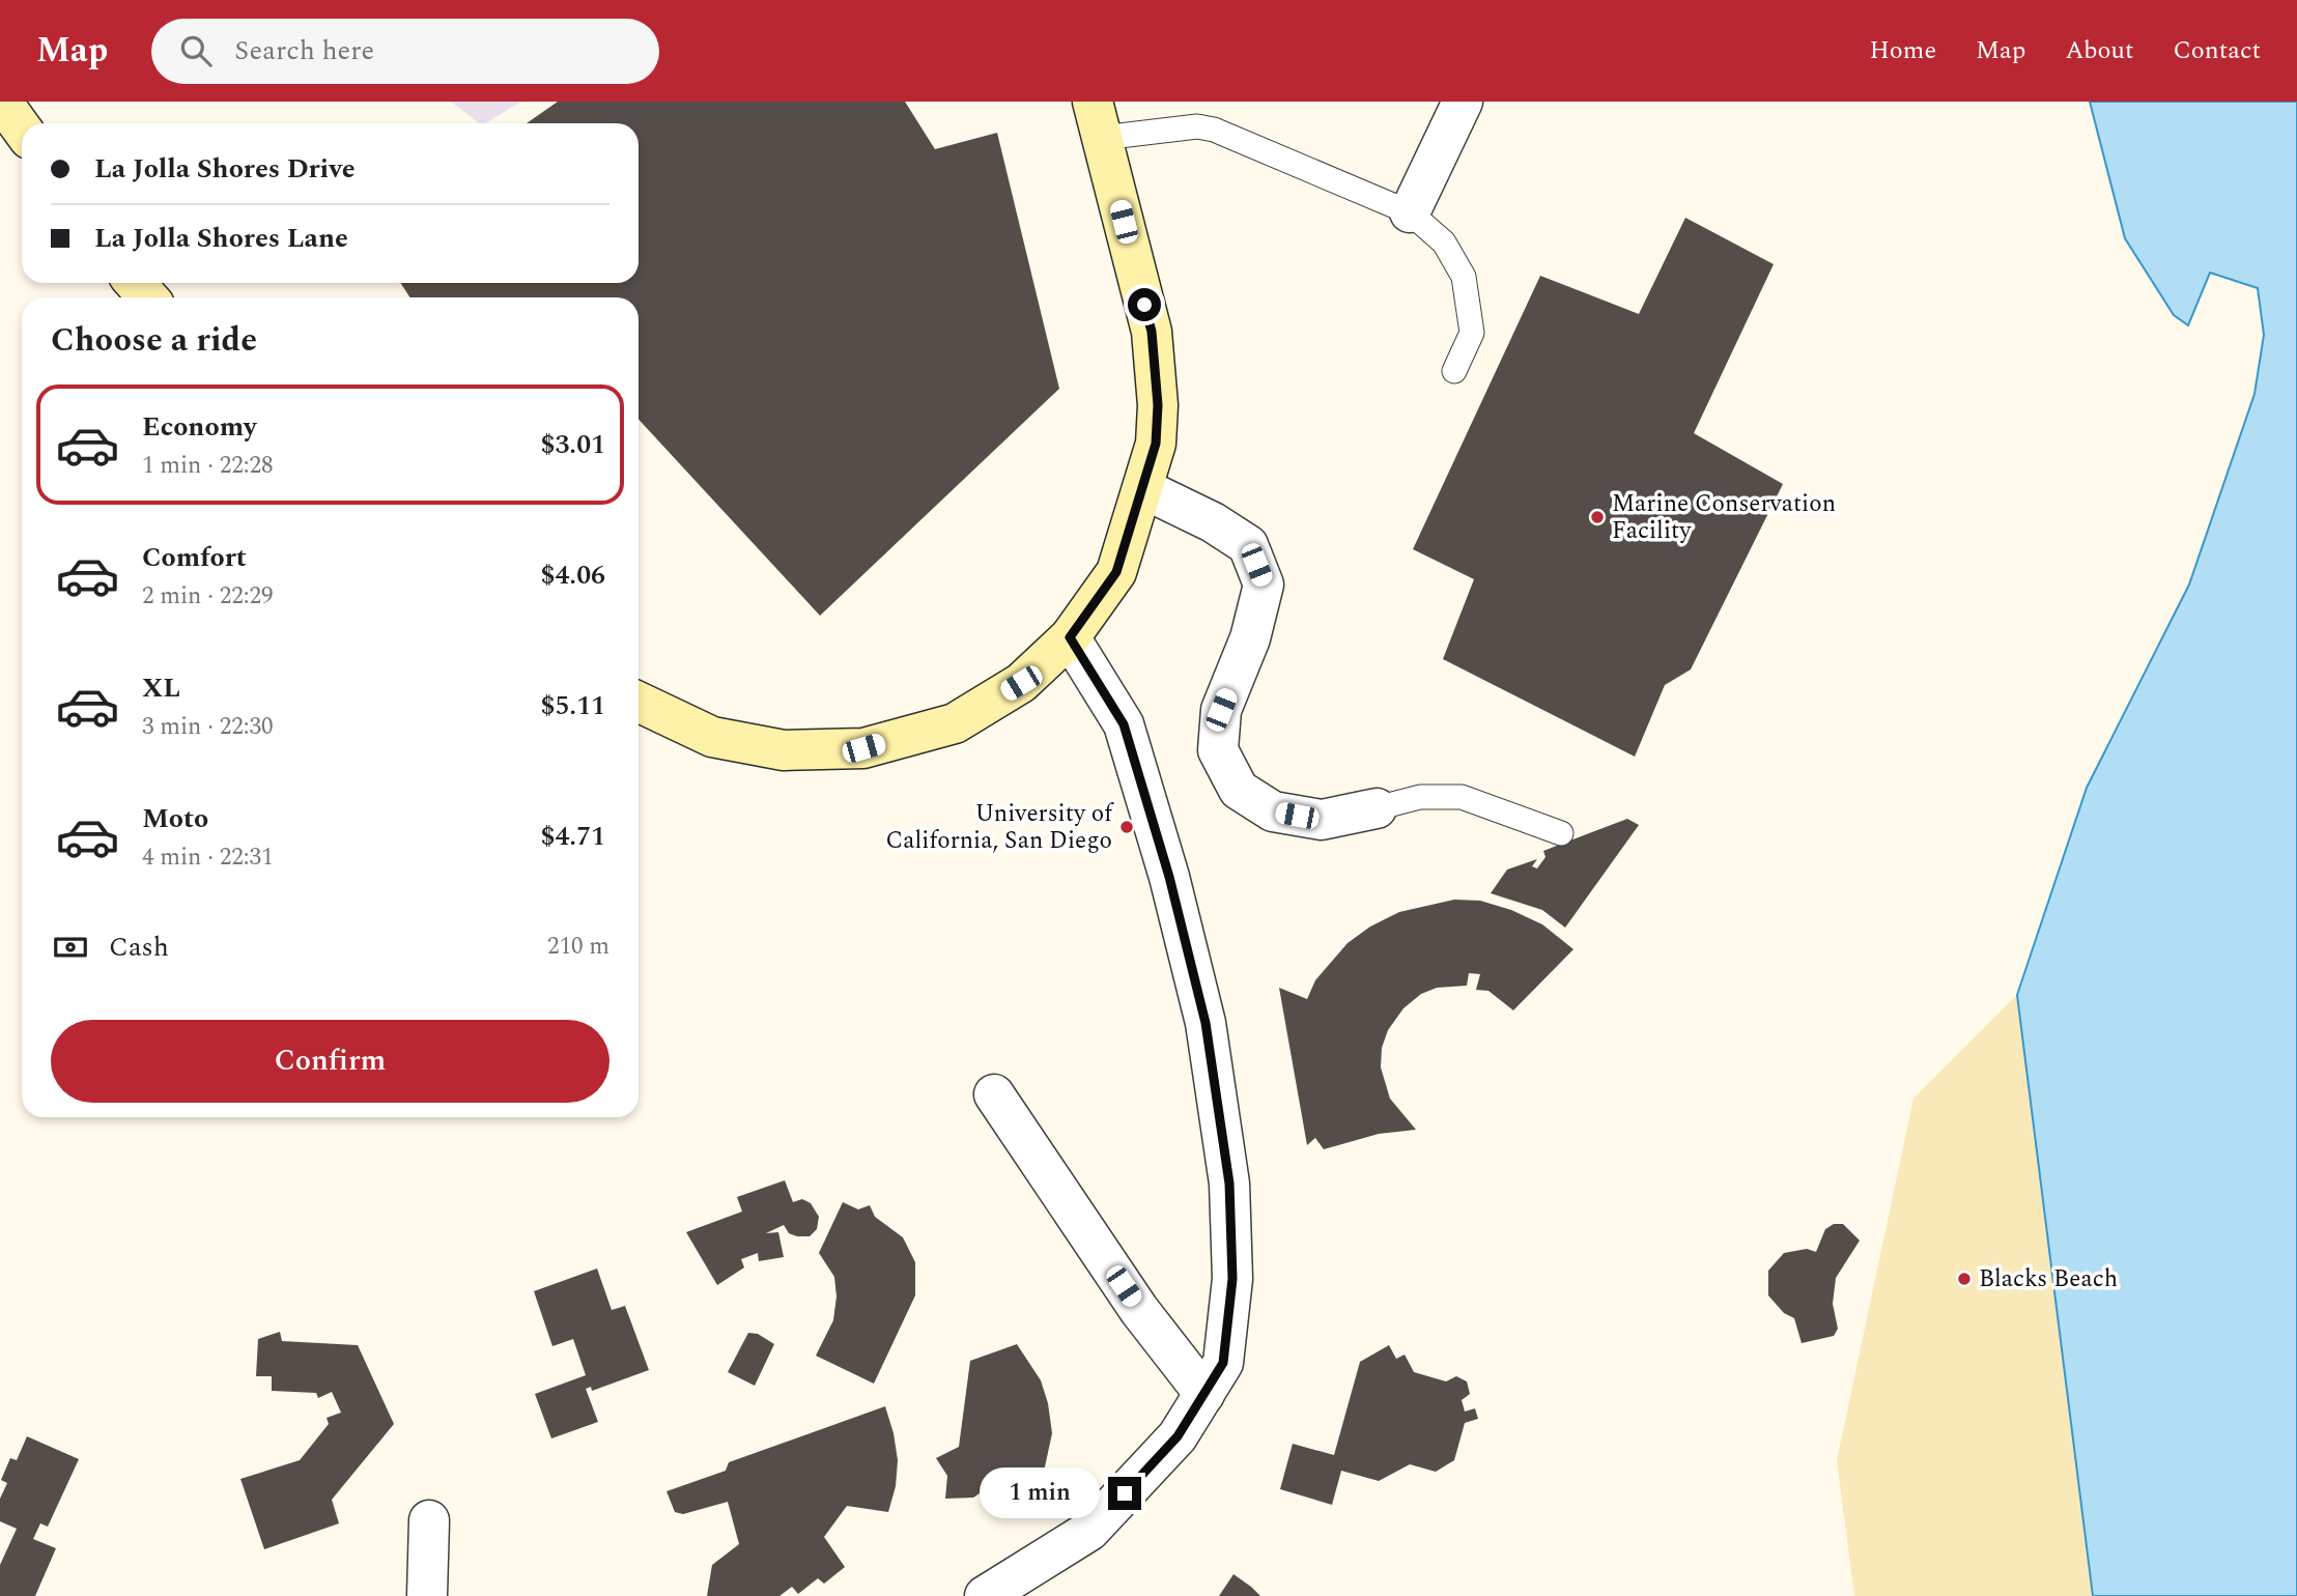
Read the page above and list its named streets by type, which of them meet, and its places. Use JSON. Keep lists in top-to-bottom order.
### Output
{
  "places": ["Marine Conservation Facility", "University of California, San Diego", "Blacks Beach"],
  "page": {
    "header": "Map",
    "search": "Search here",
    "nav": [
      "Home",
      "Map",
      "About",
      "Contact"
    ],
    "banner": ["La Jolla Shores Drive", "La Jolla Shores Lane"],
    "heading": "Choose a ride",
    "list": [
      {
        "name": "Economy",
        "note": "1 min · 22:28",
        "value": "$3.01"
      },
      {
        "name": "Comfort",
        "note": "2 min · 22:29",
        "value": "$4.06"
      },
      {
        "name": "XL",
        "note": "3 min · 22:30",
        "value": "$5.11"
      },
      {
        "name": "Moto",
        "note": "4 min · 22:31",
        "value": "$4.71"
      }
    ],
    "pay": ["Cash", "210 m"],
    "buttons": "Confirm",
    "bubble": "1 min"
  }
}
